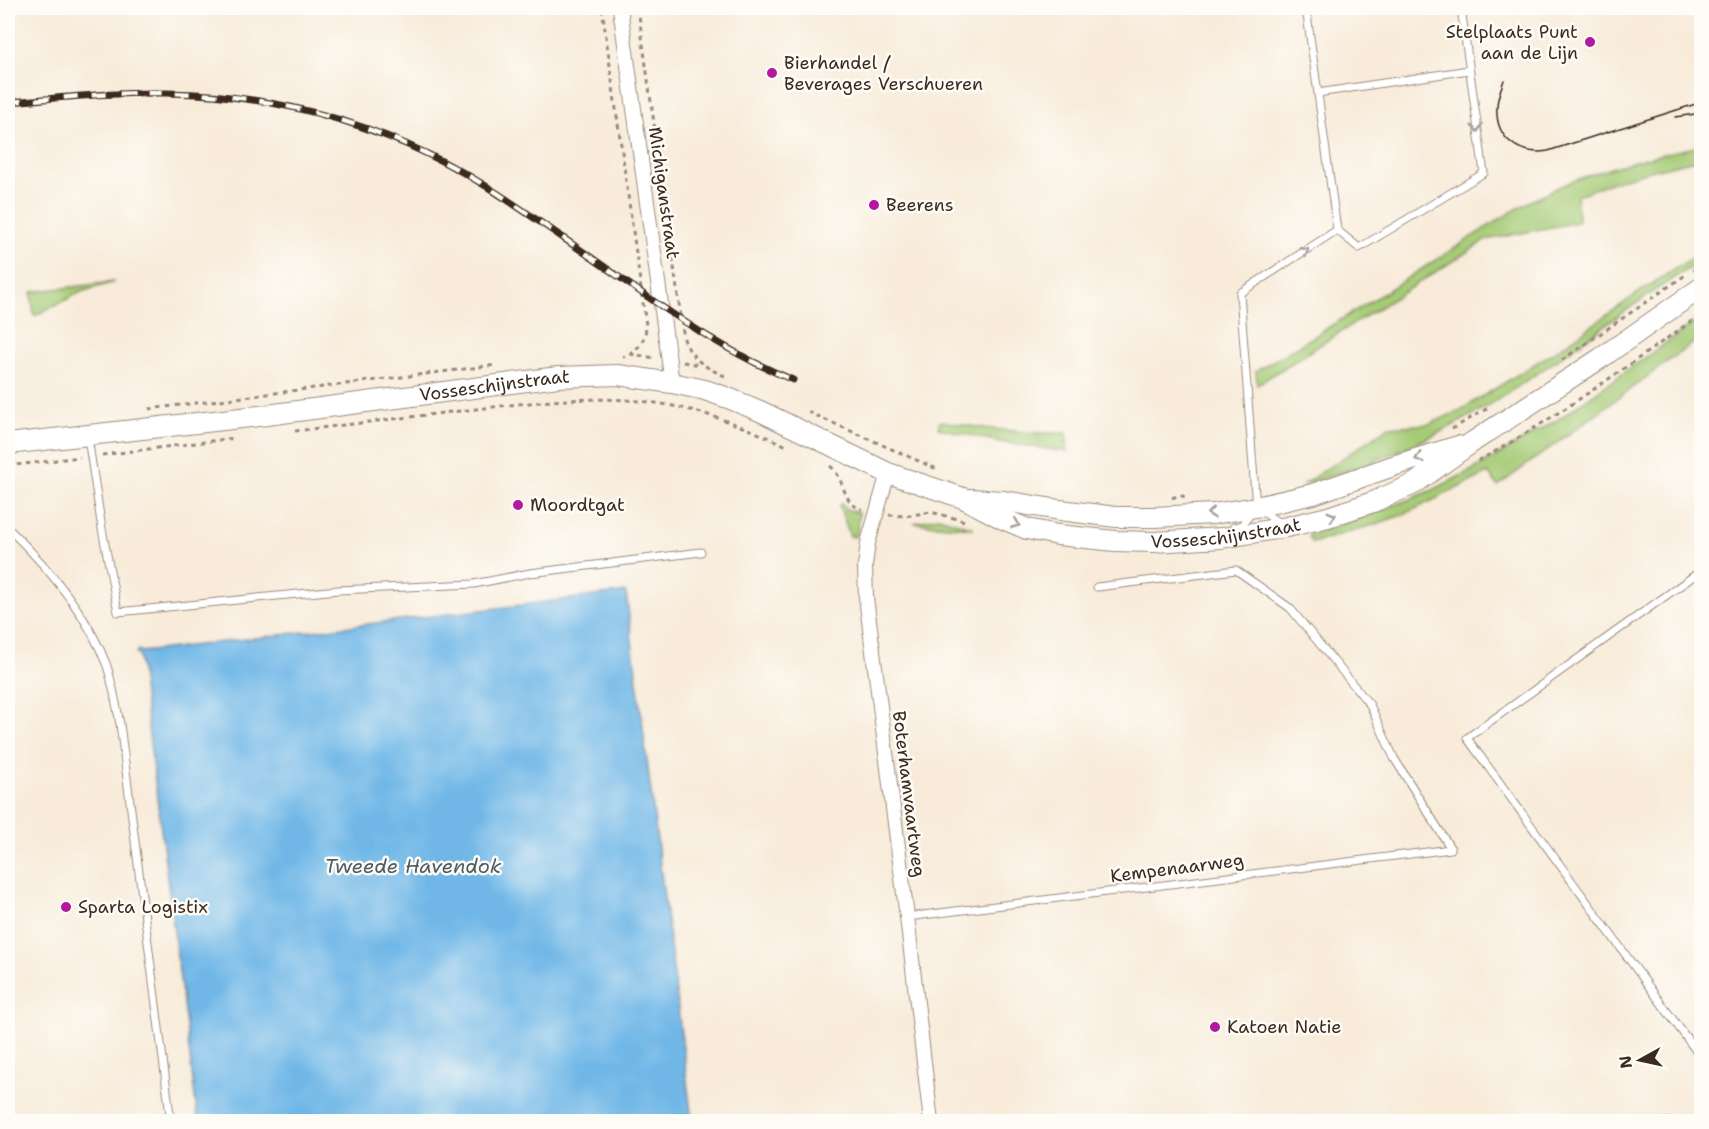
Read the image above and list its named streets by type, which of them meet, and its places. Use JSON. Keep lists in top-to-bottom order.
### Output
{
  "streets": {
    "street": ["Michiganstraat", "Vosseschijnstraat", "Boterhamvaartweg"],
    "lane": ["Kempenaarweg"]
  },
  "crossings": [
    ["Michiganstraat", "Vosseschijnstraat"],
    ["Vosseschijnstraat", "Boterhamvaartweg"],
    ["Boterhamvaartweg", "Kempenaarweg"]
  ],
  "water": ["Tweede Havendok"],
  "places": [
    "Stelplaats Punt aan de Lijn",
    "Bierhandel / Beverages Verschueren",
    "Beerens",
    "Moordtgat",
    "Sparta Logistix",
    "Katoen Natie"
  ],
  "north": "left"
}
